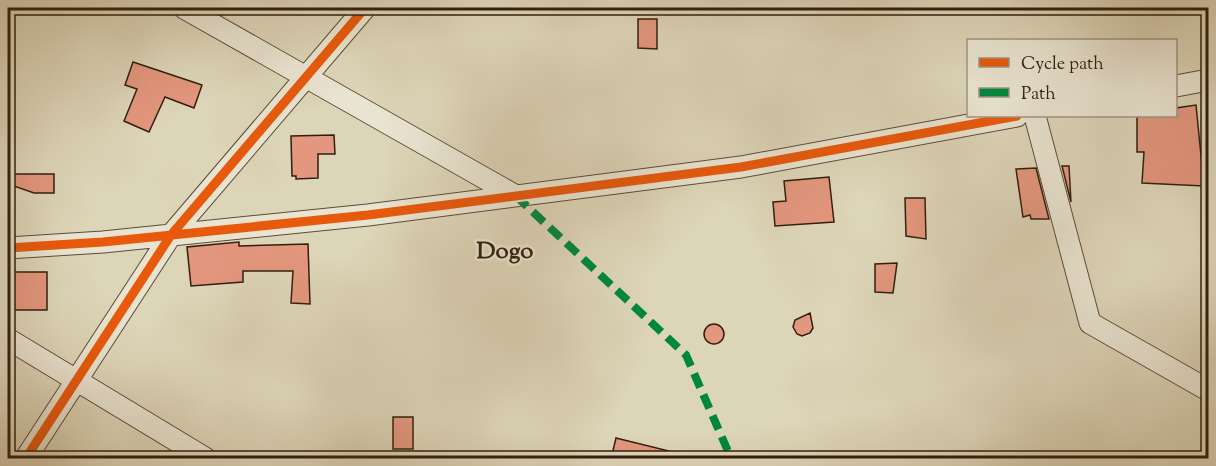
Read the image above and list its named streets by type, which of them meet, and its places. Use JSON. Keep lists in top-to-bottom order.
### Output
{
  "districts": ["Dogo"],
  "legend": ["Cycle path", "Path"]
}
